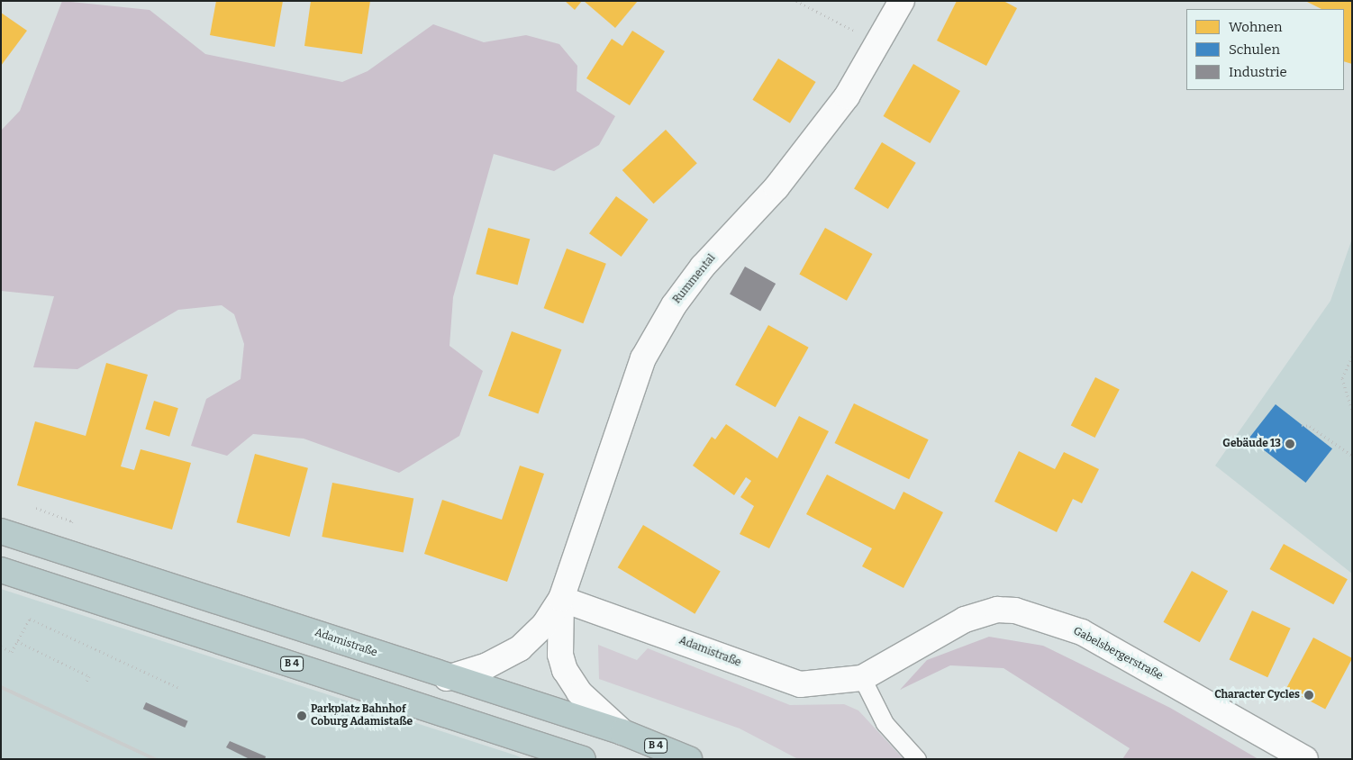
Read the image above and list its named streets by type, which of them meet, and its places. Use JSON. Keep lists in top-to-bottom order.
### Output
{
  "streets": {
    "highway": ["Adamistraße", "B 4"],
    "street": ["Rummental", "Gabelsbergerstraße"]
  },
  "crossings": [
    ["Rummental", "Adamistraße"],
    ["Adamistraße", "Gabelsbergerstraße"]
  ],
  "places": ["Gebäude 13", "Character Cycles", "Parkplatz Bahnhof Coburg Adamistaße"],
  "legend": ["Wohnen", "Schulen", "Industrie"]
}
